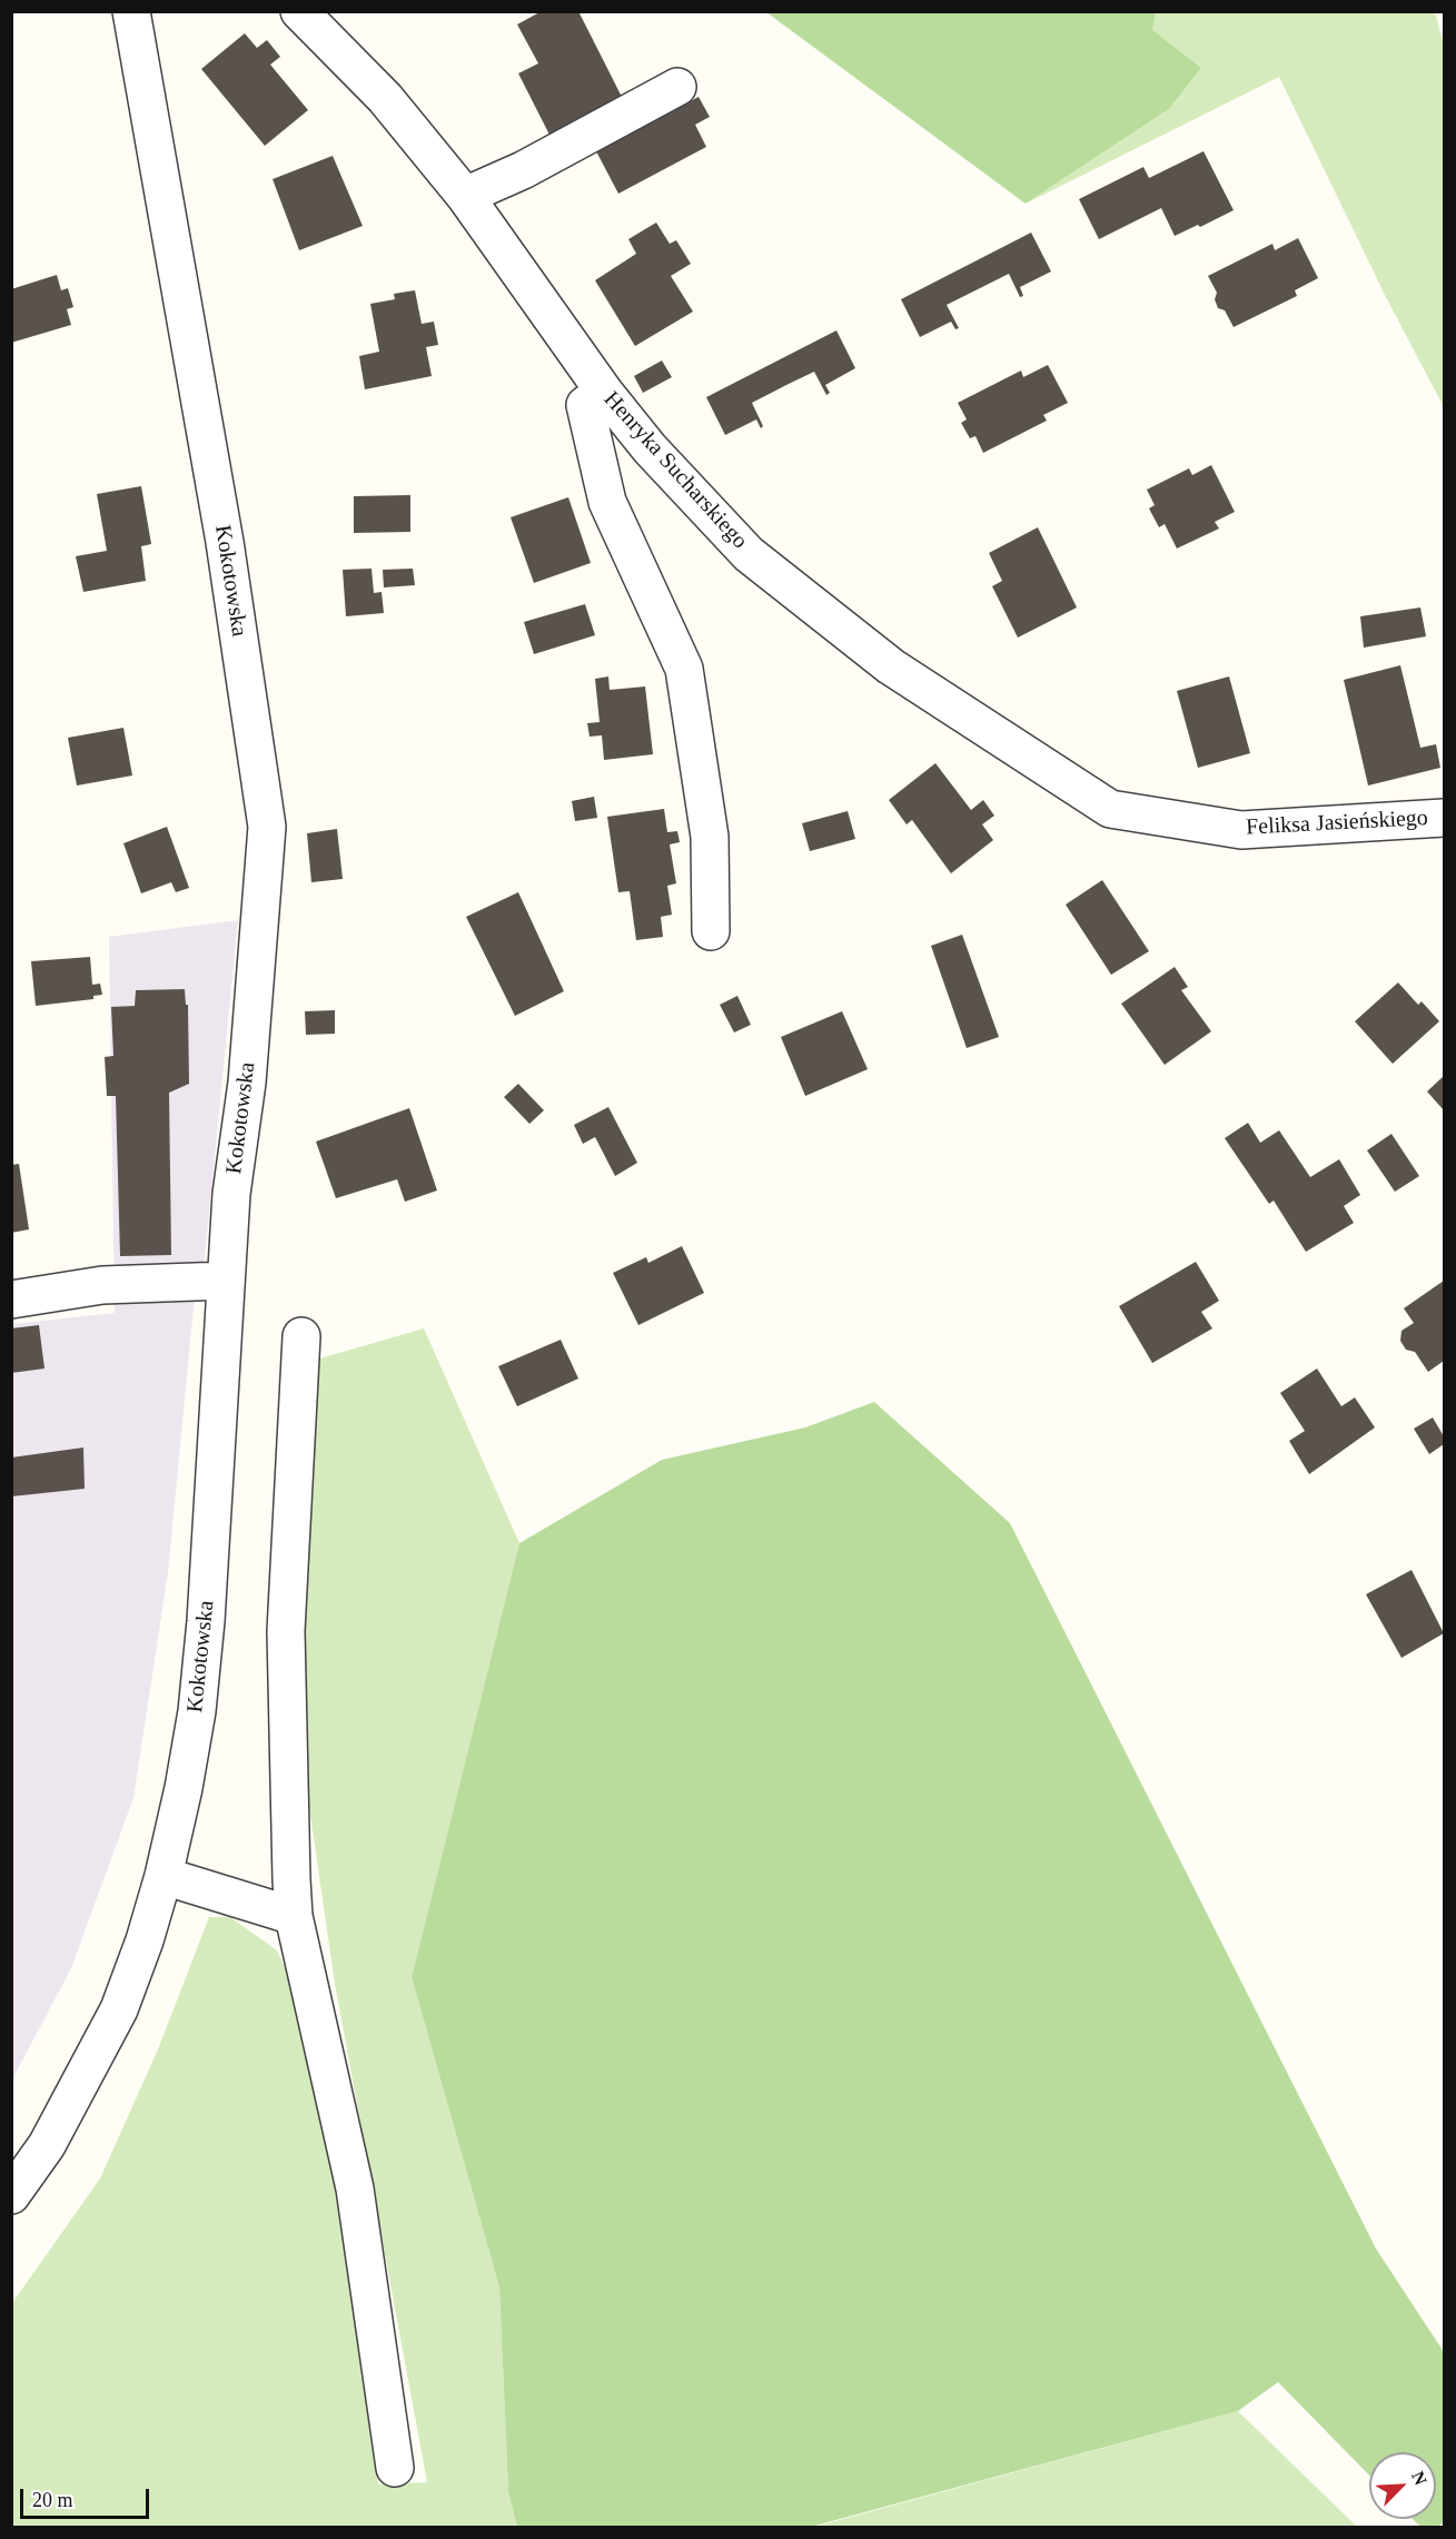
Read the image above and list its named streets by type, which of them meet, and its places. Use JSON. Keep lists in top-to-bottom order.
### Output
{
  "streets": {
    "street": ["Henryka Sucharskiego", "Kokotowska", "Feliksa Jasieńskiego"]
  },
  "crossings": [
    ["Henryka Sucharskiego", "Feliksa Jasieńskiego"]
  ],
  "scale_bar": "20 m",
  "north": "top right"
}
